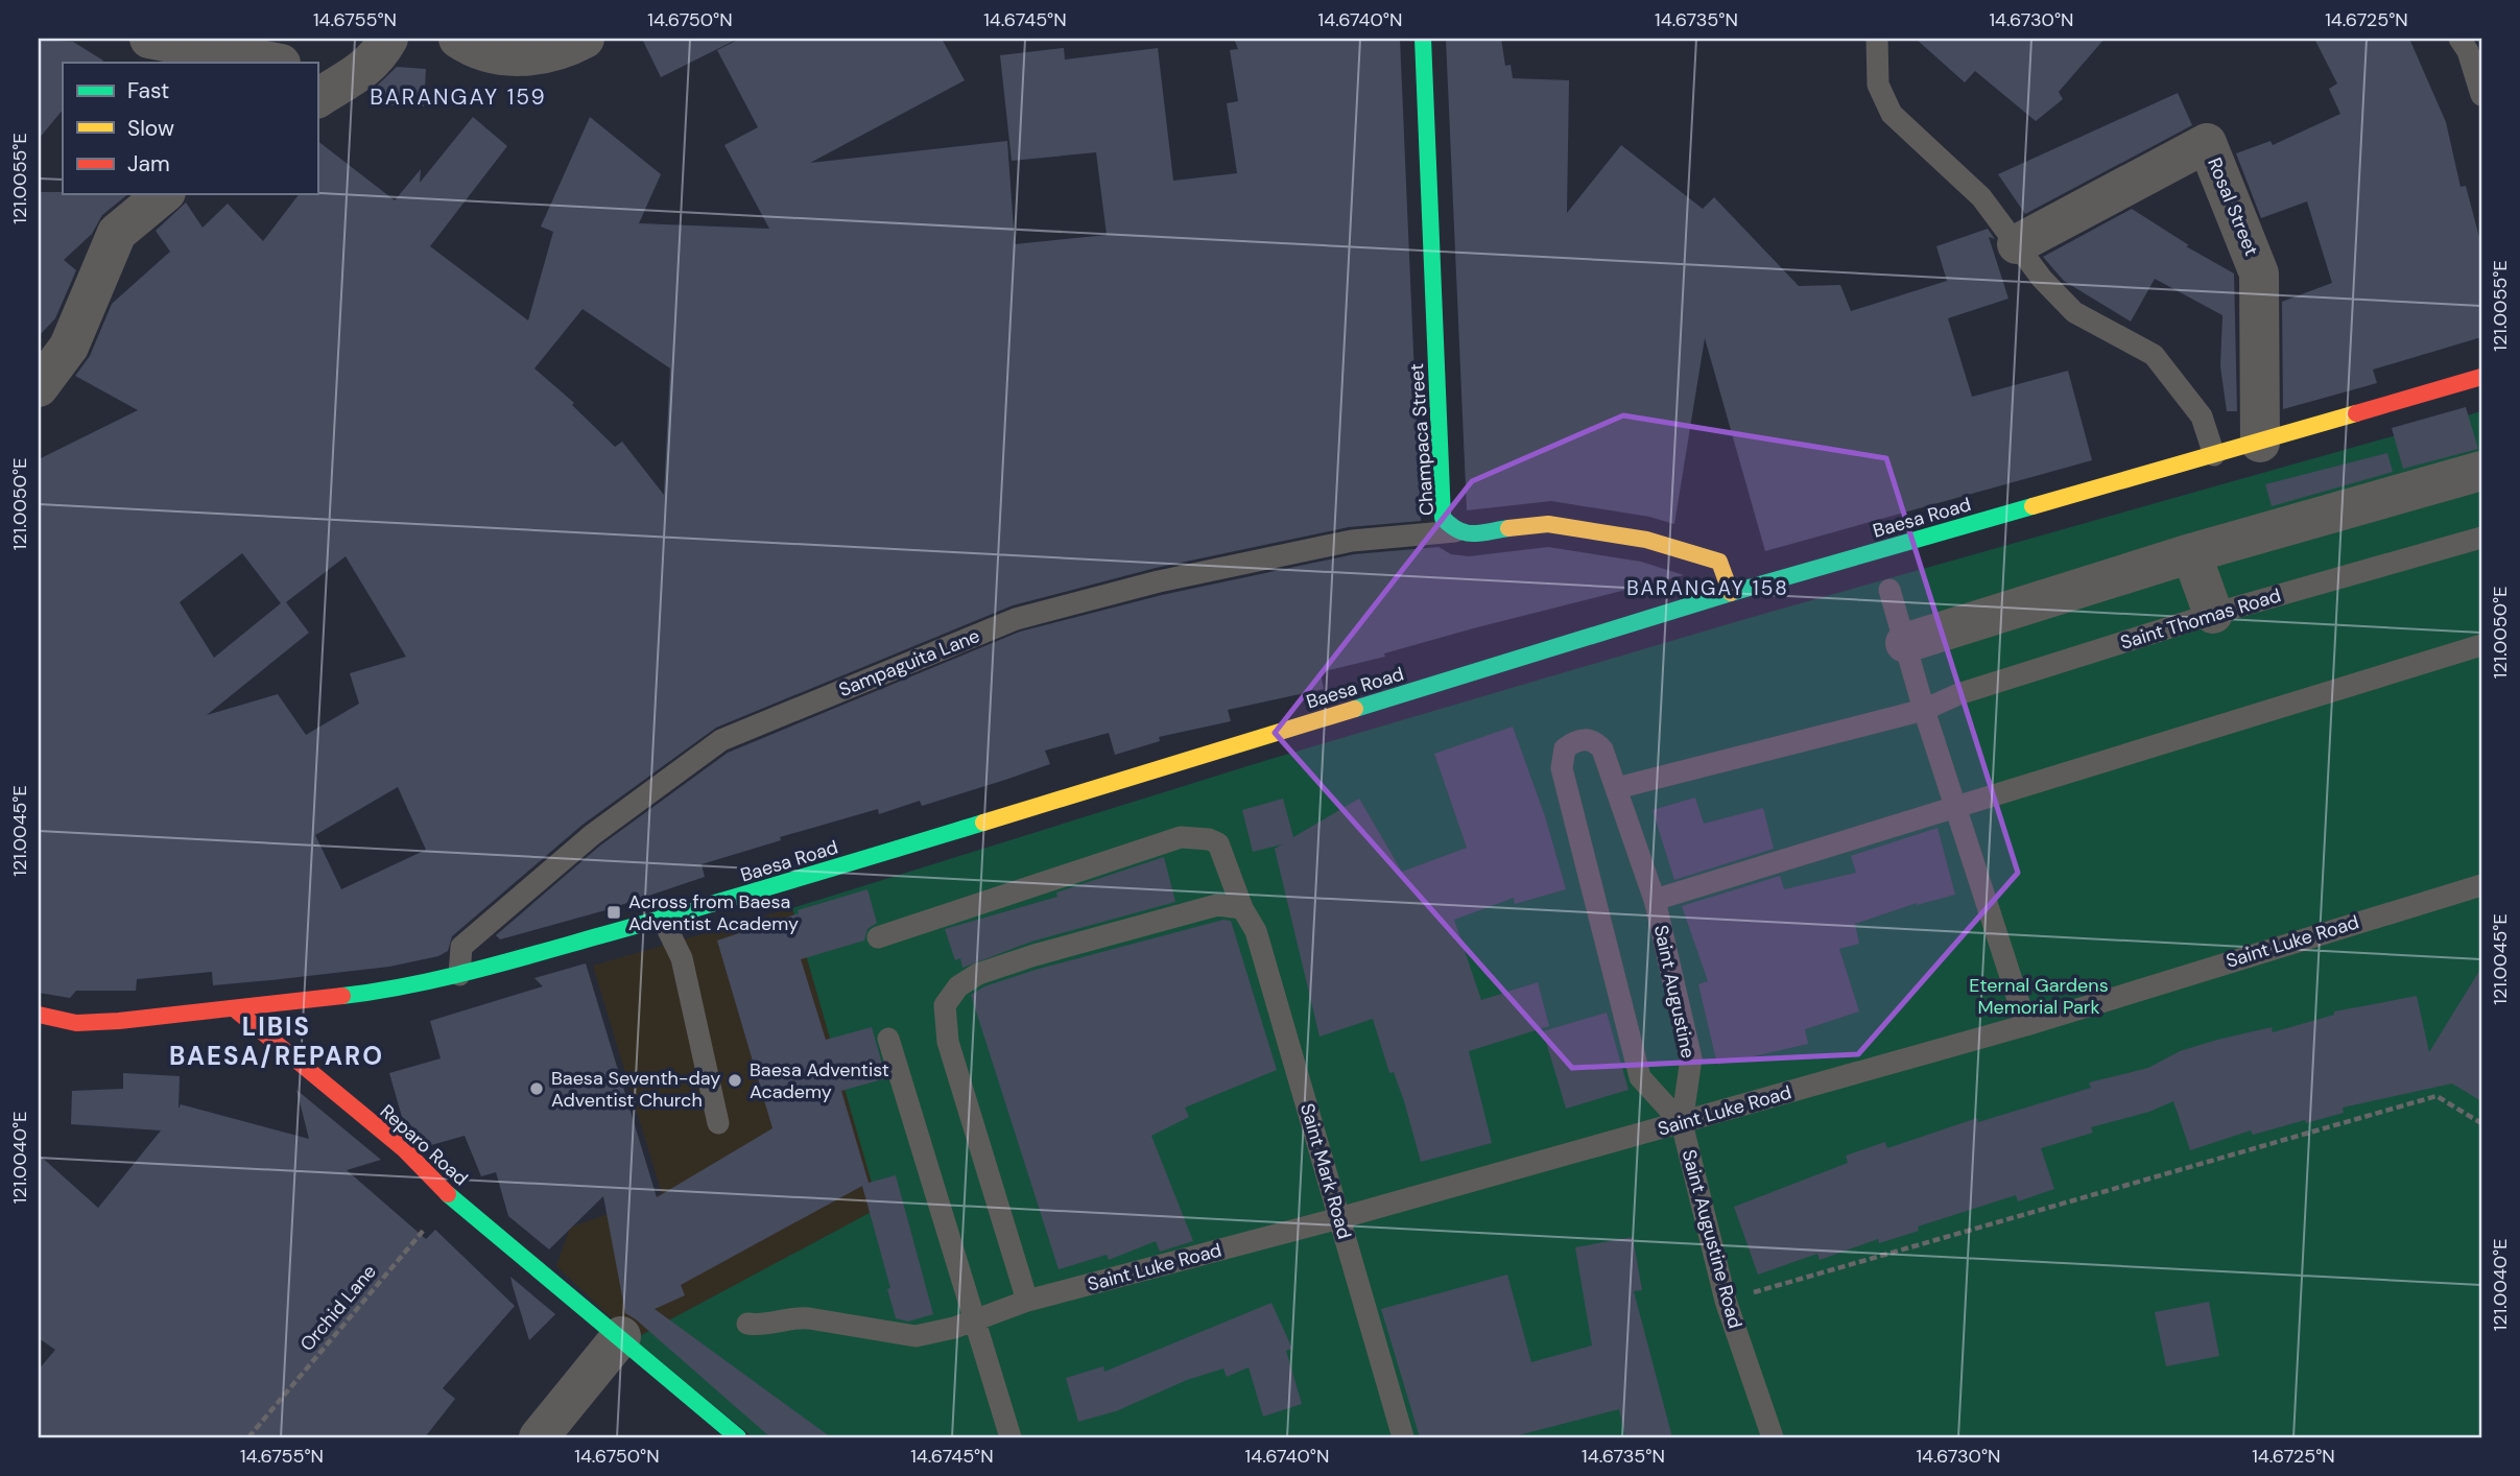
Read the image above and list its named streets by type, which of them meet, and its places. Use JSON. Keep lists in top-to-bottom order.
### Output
{
  "streets": {
    "main road": ["Champaca Street", "Baesa Road", "Reparo Road"],
    "street": ["Rosal Street"],
    "lane": [
      "Saint Thomas Road",
      "Sampaguita Lane",
      "Saint Luke Road",
      "Saint Augustine",
      "Saint Mark Road",
      "Saint Augustine Road"
    ],
    "path": ["Orchid Lane"]
  },
  "crossings": [
    ["Rosal Street", "Baesa Road"],
    ["Champaca Street", "Baesa Road"],
    ["Champaca Street", "Sampaguita Lane"],
    ["Baesa Road", "Sampaguita Lane"],
    ["Baesa Road", "Reparo Road"],
    ["Saint Thomas Road", "Saint Augustine"],
    ["Saint Luke Road", "Saint Augustine"],
    ["Saint Luke Road", "Saint Mark Road"],
    ["Saint Luke Road", "Saint Augustine Road"],
    ["Saint Augustine", "Saint Augustine Road"],
    ["Reparo Road", "Orchid Lane"]
  ],
  "districts": ["BARANGAY 159", "BARANGAY 158", "LIBIS BAESA/REPARO"],
  "parks": ["Eternal Gardens Memorial Park"],
  "places": {
    "transit": ["Across from Baesa Adventist Academy"],
    "other": ["Baesa Adventist Academy", "Baesa Seventh-day Adventist Church"]
  },
  "legend": ["Fast", "Slow", "Jam"],
  "coordinates": [
    "14.6755°N",
    "14.6750°N",
    "14.6745°N",
    "14.6740°N",
    "14.6735°N",
    "14.6730°N",
    "14.6725°N",
    "121.0055°E",
    "121.0050°E",
    "121.0045°E",
    "121.0040°E"
  ]
}
